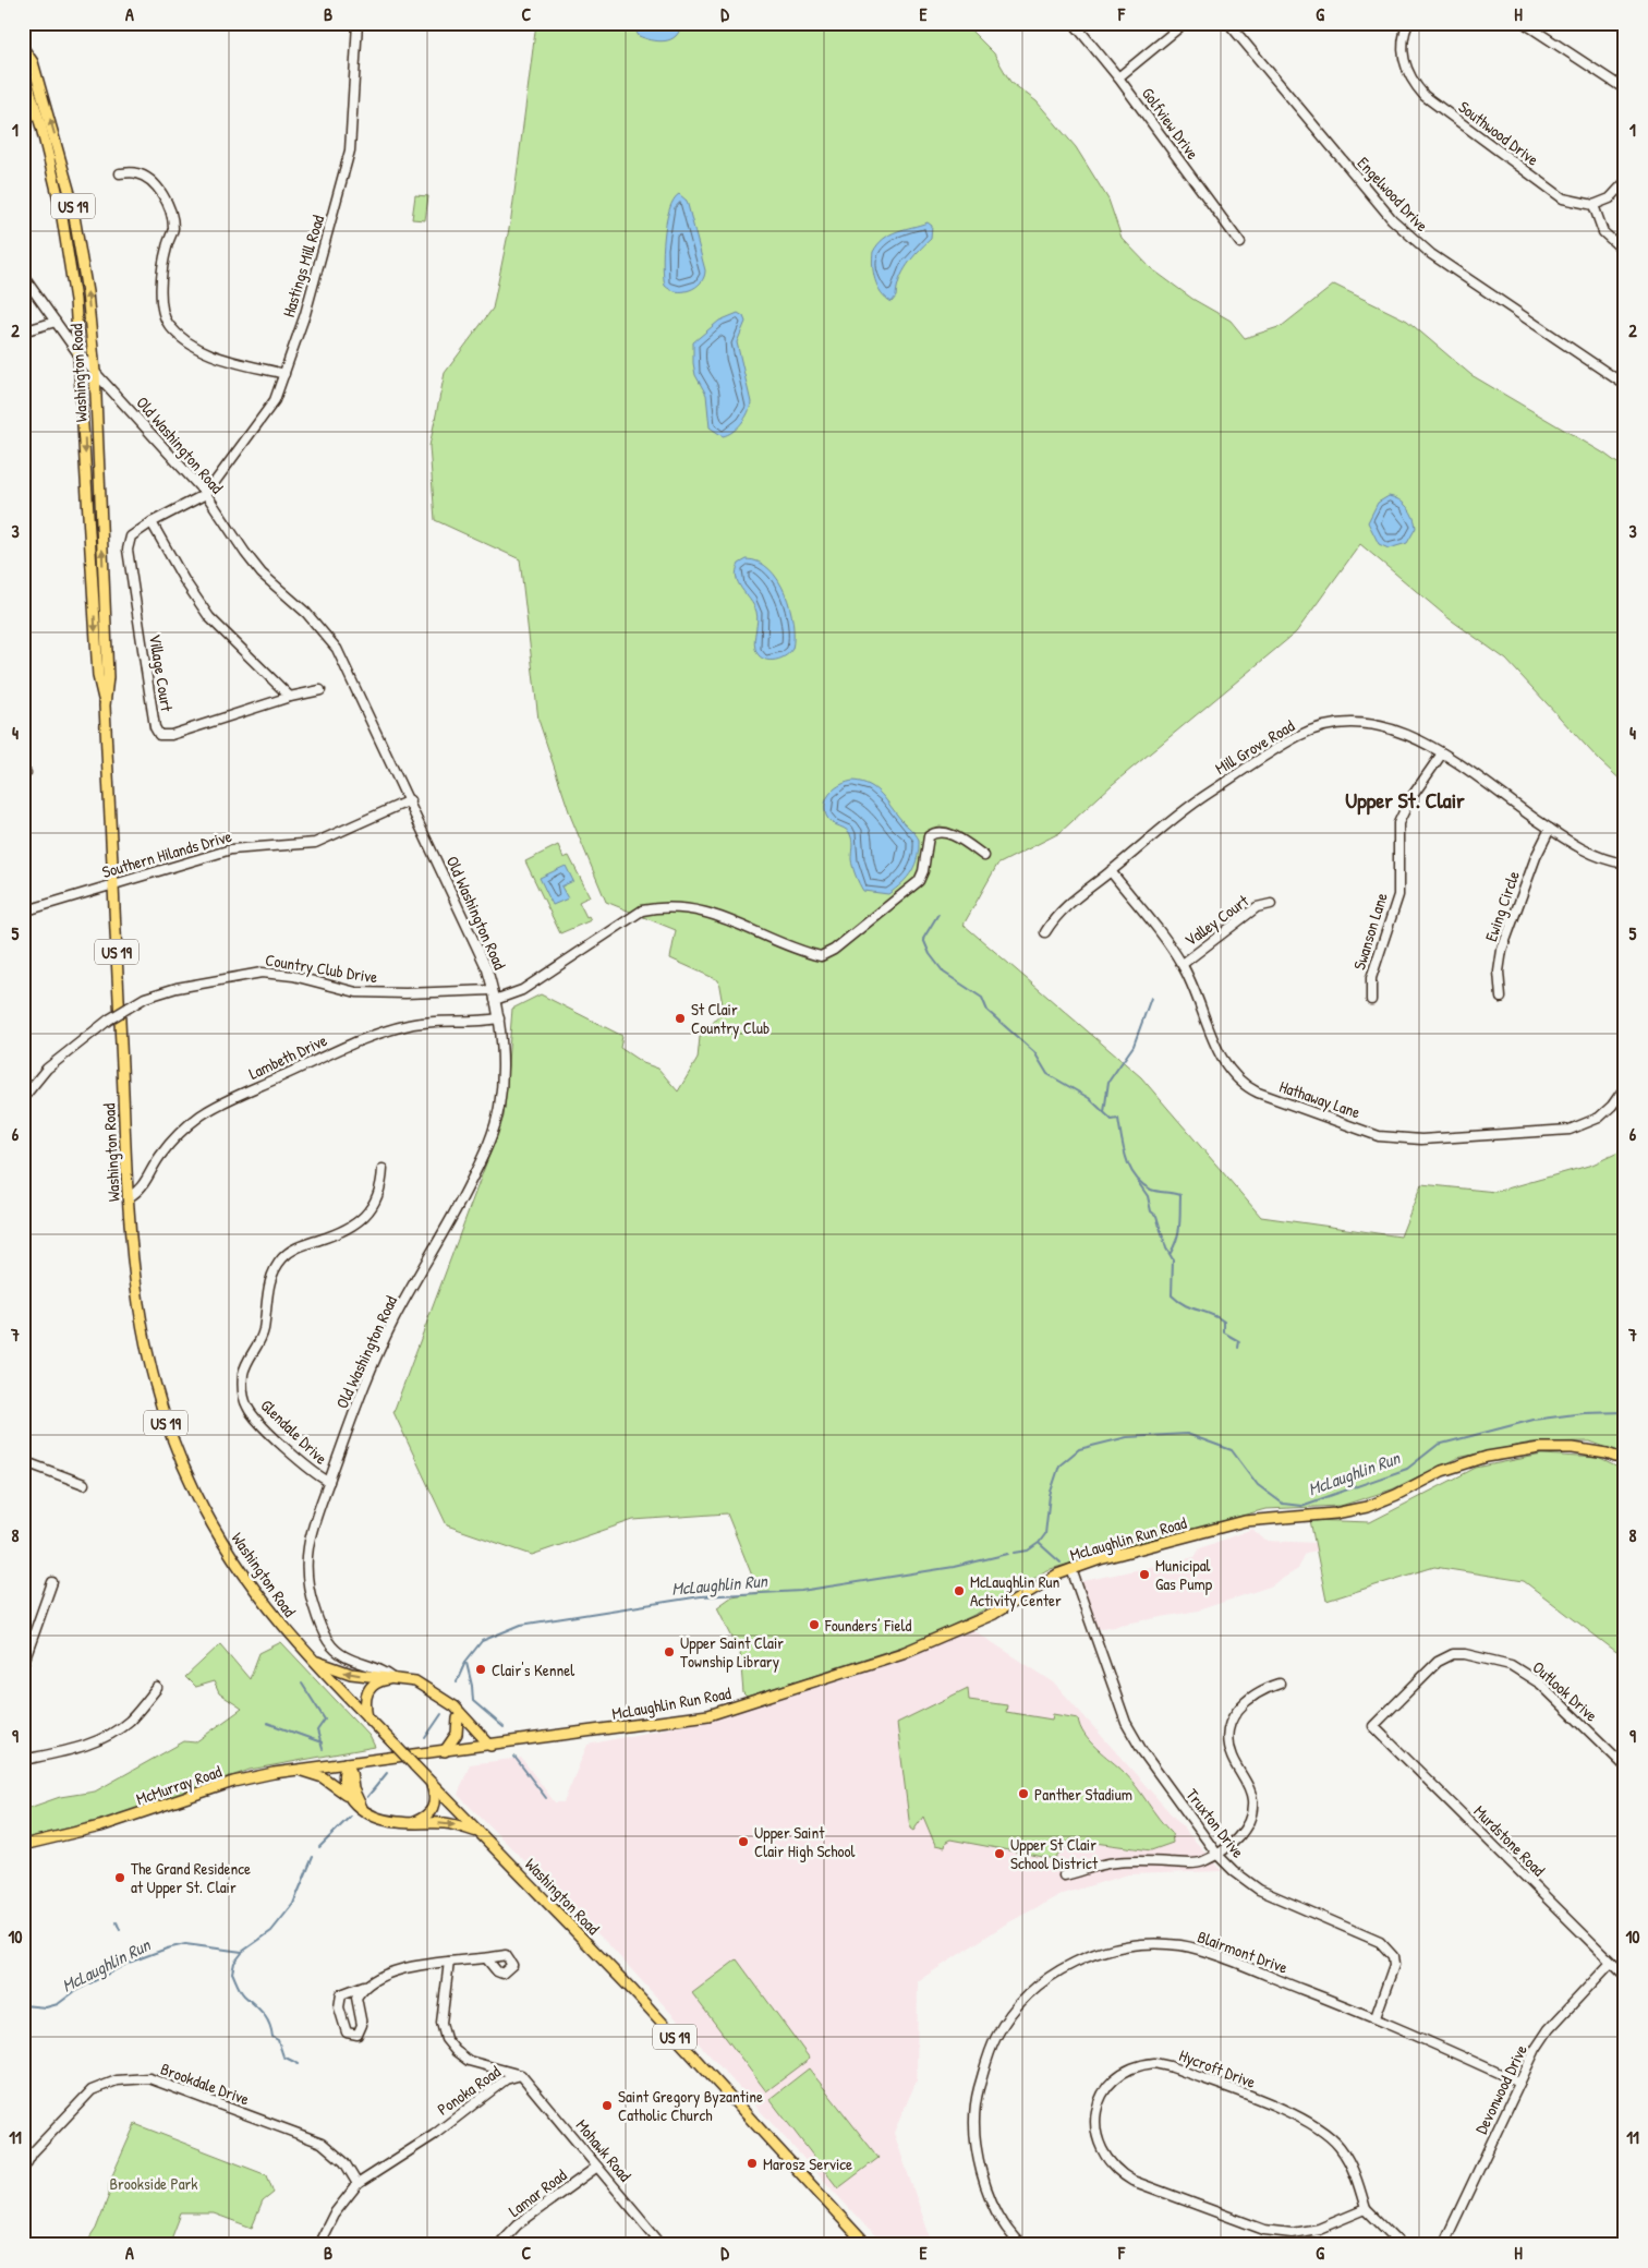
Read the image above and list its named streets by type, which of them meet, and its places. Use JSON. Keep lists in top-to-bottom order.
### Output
{
  "streets": {
    "main road": [
      "US 19",
      "Washington Road",
      "McLaughlin Run Road",
      "McMurray Road"
    ],
    "street": [
      "Golfview Drive",
      "Southwood Drive",
      "Engelwood Drive",
      "Hastings Mill Road",
      "Old Washington Road",
      "Village Court",
      "Mill Grove Road",
      "Southern Hilands Drive",
      "Ewing Circle",
      "Valley Court",
      "Swanson Lane",
      "Country Club Drive",
      "Lambeth Drive",
      "Hathaway Lane",
      "Glendale Drive",
      "Outlook Drive",
      "Truxton Drive",
      "Murdstone Road",
      "Blairmont Drive",
      "Hycroft Drive",
      "Brookdale Drive",
      "Devonwood Drive",
      "Ponoka Road",
      "Mohawk Road",
      "Lamar Road"
    ]
  },
  "crossings": [
    ["Hastings Mill Road", "Old Washington Road"],
    ["Hastings Mill Road", "Village Court"],
    ["Washington Road", "Old Washington Road"],
    ["Washington Road", "Southern Hilands Drive"],
    ["Washington Road", "Lambeth Drive"],
    ["Old Washington Road", "Village Court"],
    ["Old Washington Road", "Southern Hilands Drive"],
    ["Old Washington Road", "Country Club Drive"],
    ["Old Washington Road", "Lambeth Drive"],
    ["Old Washington Road", "Glendale Drive"],
    ["Mill Grove Road", "Ewing Circle"],
    ["Mill Grove Road", "Swanson Lane"],
    ["Mill Grove Road", "Hathaway Lane"],
    ["Valley Court", "Hathaway Lane"],
    ["McLaughlin Run Road", "McMurray Road"],
    ["McLaughlin Run Road", "Truxton Drive"],
    ["Outlook Drive", "Murdstone Road"],
    ["Truxton Drive", "Blairmont Drive"],
    ["Murdstone Road", "Devonwood Drive"],
    ["Blairmont Drive", "Devonwood Drive"],
    ["Brookdale Drive", "Ponoka Road"],
    ["Ponoka Road", "Mohawk Road"],
    ["Mohawk Road", "Lamar Road"]
  ],
  "districts": ["Upper St. Clair"],
  "water": ["McLaughlin Run"],
  "parks": ["Brookside Park"],
  "places": [
    "St Clair Country Club",
    "Municipal Gas Pump",
    "McLaughlin Run Activity Center",
    "Founders’ Field",
    "Upper Saint Clair Township Library",
    "Clair's Kennel",
    "Panther Stadium",
    "Upper Saint Clair High School",
    "Upper St Clair School District",
    "The Grand Residence at Upper St. Clair",
    "Saint Gregory Byzantine Catholic Church",
    "Marosz Service"
  ],
  "grid": {
    "columns": [
      "A",
      "B",
      "C",
      "D",
      "E",
      "F",
      "G",
      "H"
    ],
    "rows": [
      "1",
      "2",
      "3",
      "4",
      "5",
      "6",
      "7",
      "8",
      "9",
      "10",
      "11"
    ]
  }
}
